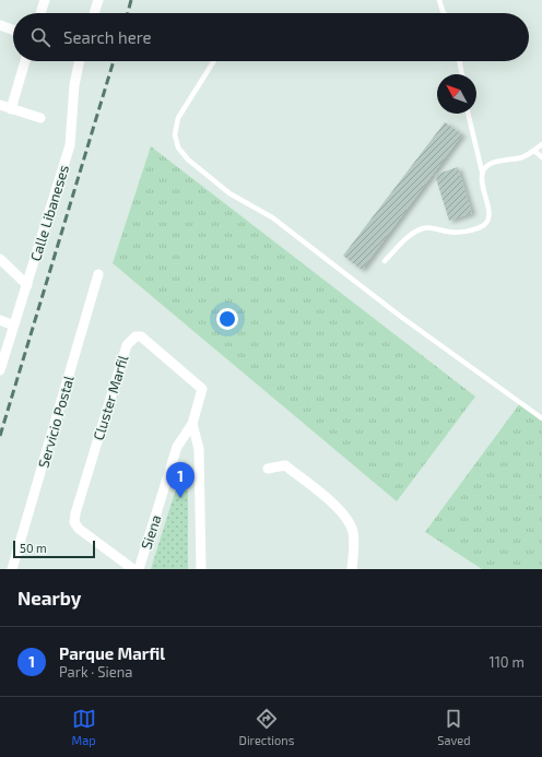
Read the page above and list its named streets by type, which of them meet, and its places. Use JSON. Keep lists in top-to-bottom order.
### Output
{
  "streets": {
    "street": [
      "Calle Libaneses",
      "Cluster Marfil",
      "Servicio Postal",
      "Siena"
    ]
  },
  "crossings": [
    ["Cluster Marfil", "Siena"]
  ],
  "scale_bar": "50 m",
  "north": "top left",
  "page": {
    "search": "Search here",
    "pins": "1",
    "scale": "50 m",
    "heading": "Nearby",
    "list": [
      {
        "mark": "1",
        "name": "Parque Marfil",
        "note": "Park · Siena",
        "value": "110 m"
      }
    ],
    "nav": ["Map", "Directions", "Saved"]
  }
}
